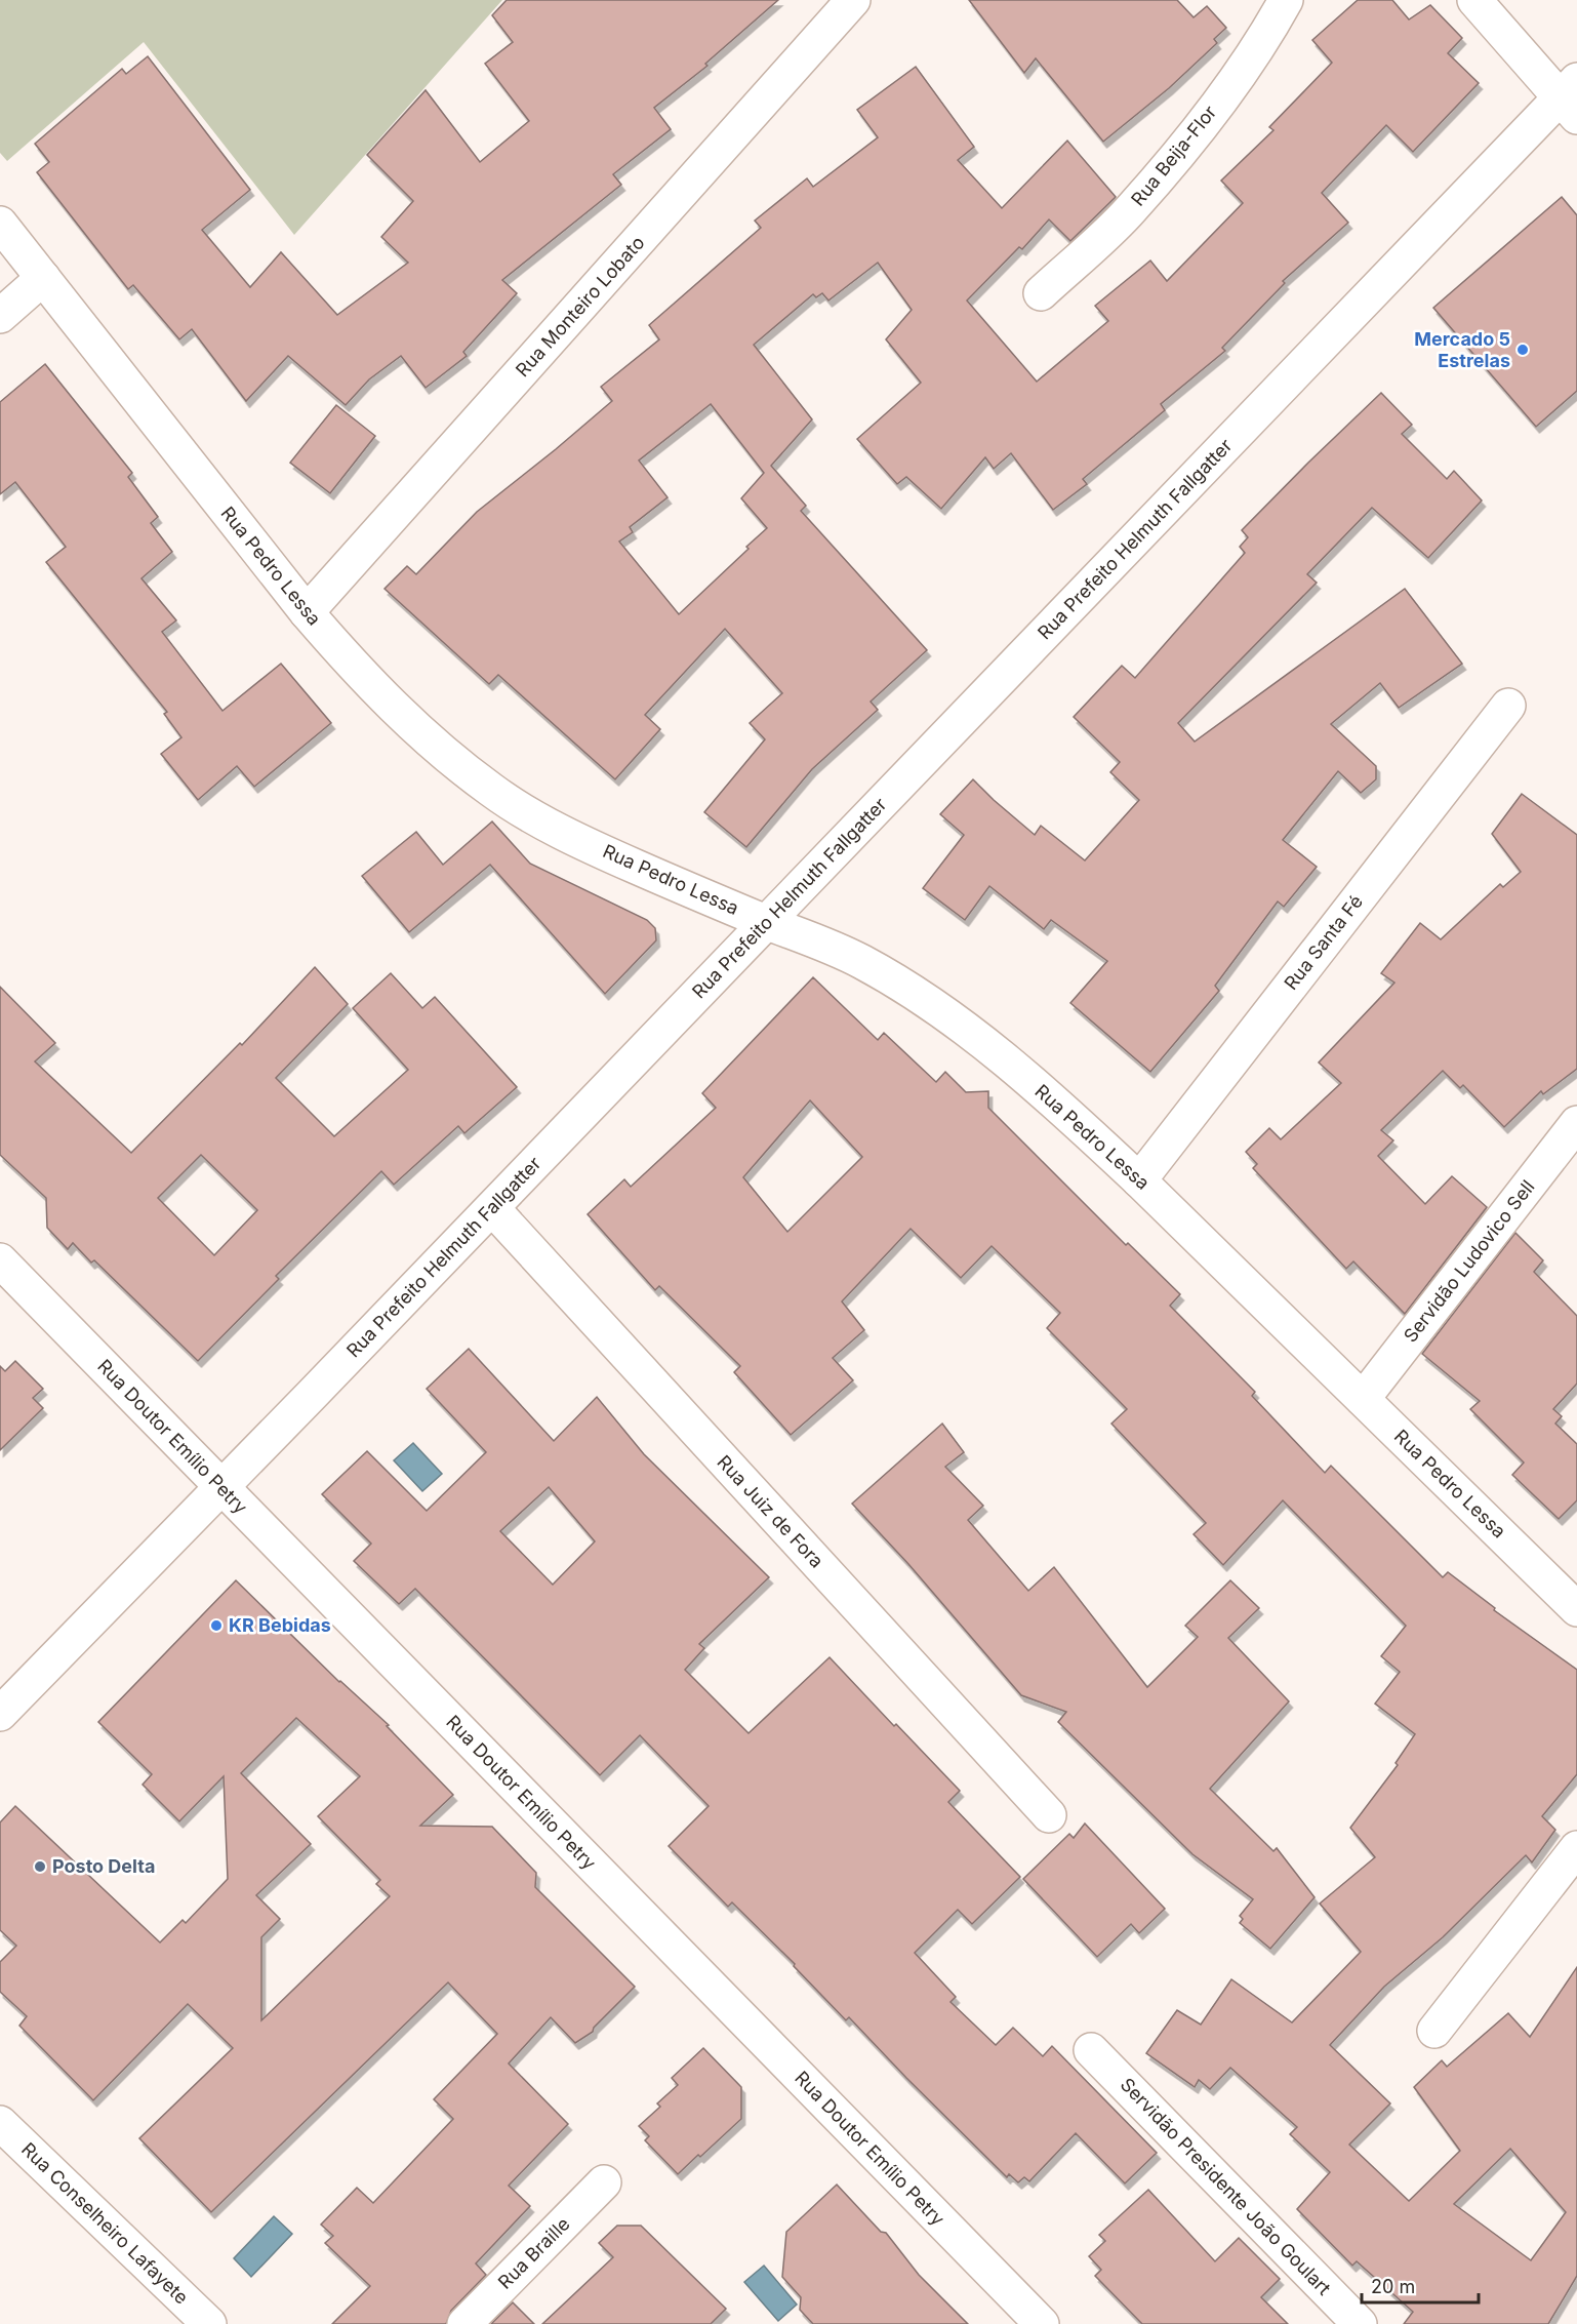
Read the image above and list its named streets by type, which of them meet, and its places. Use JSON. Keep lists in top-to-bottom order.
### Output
{
  "streets": {
    "street": [
      "Rua Beija-Flor",
      "Rua Monteiro Lobato",
      "Rua Prefeito Helmuth Fallgatter",
      "Rua Pedro Lessa",
      "Rua Santa Fé",
      "Servidão Ludovico Sell",
      "Rua Doutor Emílio Petry",
      "Rua Juiz de Fora",
      "Servidão Presidente João Goulart",
      "Rua Conselheiro Lafayete",
      "Rua Braille"
    ]
  },
  "crossings": [
    ["Rua Monteiro Lobato", "Rua Pedro Lessa"],
    ["Rua Prefeito Helmuth Fallgatter", "Rua Pedro Lessa"],
    ["Rua Prefeito Helmuth Fallgatter", "Rua Doutor Emílio Petry"],
    ["Rua Prefeito Helmuth Fallgatter", "Rua Juiz de Fora"],
    ["Rua Pedro Lessa", "Rua Santa Fé"],
    ["Rua Pedro Lessa", "Servidão Ludovico Sell"]
  ],
  "places": ["Mercado 5 Estrelas", "KR Bebidas", "Posto Delta"],
  "scale_bar": "20 m"
}
